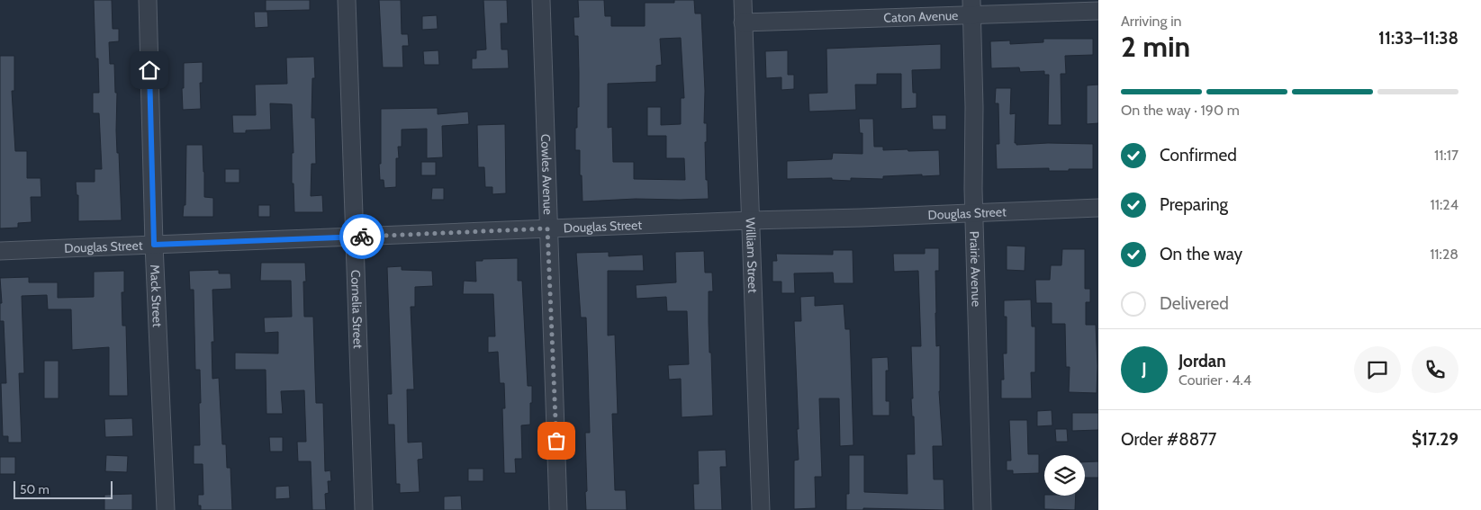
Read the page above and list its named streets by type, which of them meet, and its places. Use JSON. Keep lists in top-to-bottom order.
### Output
{
  "streets": {
    "street": [
      "Caton Avenue",
      "Cowles Avenue",
      "Douglas Street",
      "William Street",
      "Prairie Avenue",
      "Mack Street",
      "Cornelia Street"
    ]
  },
  "crossings": [
    ["Caton Avenue", "William Street"],
    ["Caton Avenue", "Prairie Avenue"],
    ["Cowles Avenue", "Douglas Street"],
    ["Douglas Street", "William Street"],
    ["Douglas Street", "Prairie Avenue"],
    ["Douglas Street", "Mack Street"],
    ["Douglas Street", "Cornelia Street"]
  ],
  "scale_bar": "50 m",
  "page": {
    "heading": ["2 min", "Arriving in", "11:33–11:38"],
    "panel": [
      "Jordan",
      "Courier · 4.4",
      "Order #8877",
      "$17.29"
    ],
    "bar": "On the way · 190 m",
    "list": [
      ["Confirmed", "11:17"],
      ["Preparing", "11:24"],
      ["On the way", "11:28"],
      "Delivered"
    ],
    "round": "J",
    "scale": "50 m"
  }
}
